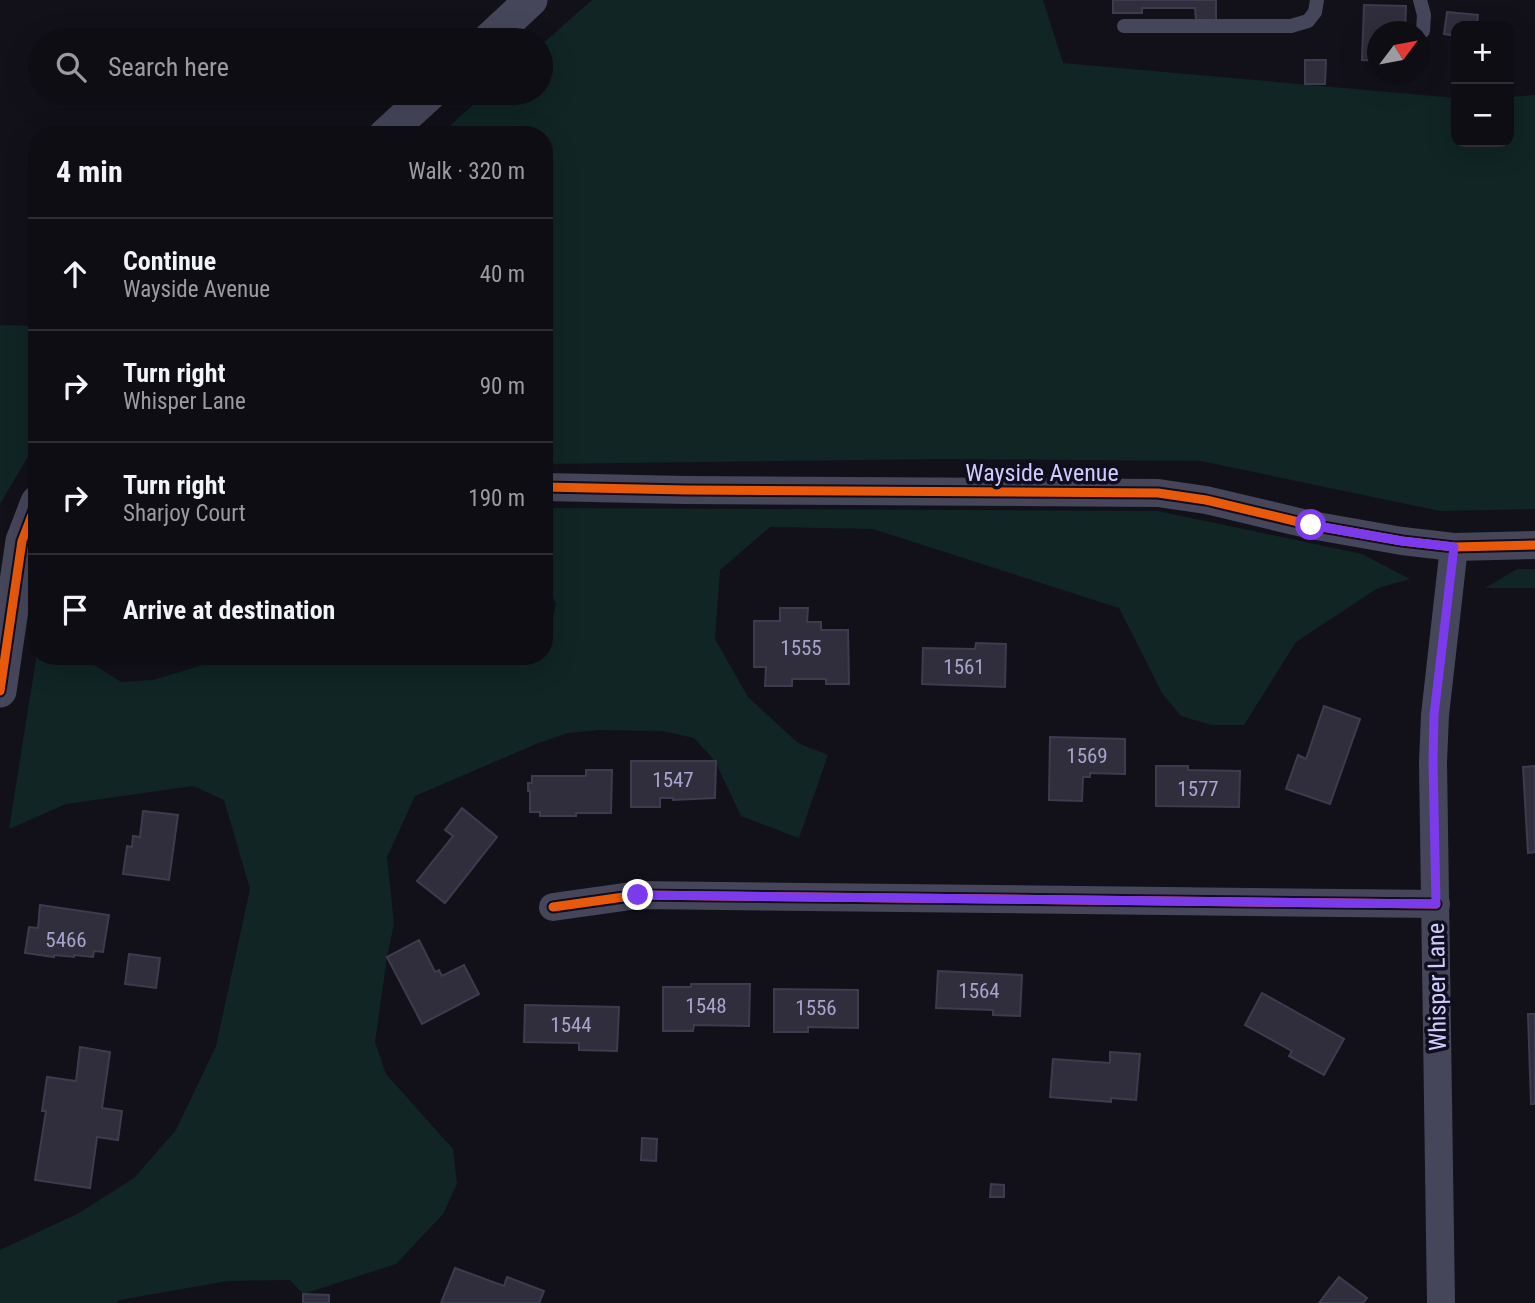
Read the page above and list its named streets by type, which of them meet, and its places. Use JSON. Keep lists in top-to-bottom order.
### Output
{
  "streets": {
    "street": ["Wayside Avenue", "Whisper Lane"]
  },
  "crossings": [
    ["Wayside Avenue", "Whisper Lane"]
  ],
  "house_numbers": [
    "1555",
    "1561",
    "1569",
    "1547",
    "1577",
    "5466",
    "1564",
    "1548",
    "1556",
    "1544"
  ],
  "north": "top right",
  "page": {
    "map_buttons": ["+", "−"],
    "search": "Search here",
    "heading": ["4 min", "Walk · 320 m"],
    "list": [
      ["Continue", "Wayside Avenue", "40 m"],
      ["Turn right", "Whisper Lane", "90 m"],
      ["Turn right", "Sharjoy Court", "190 m"],
      "Arrive at destination"
    ]
  }
}
